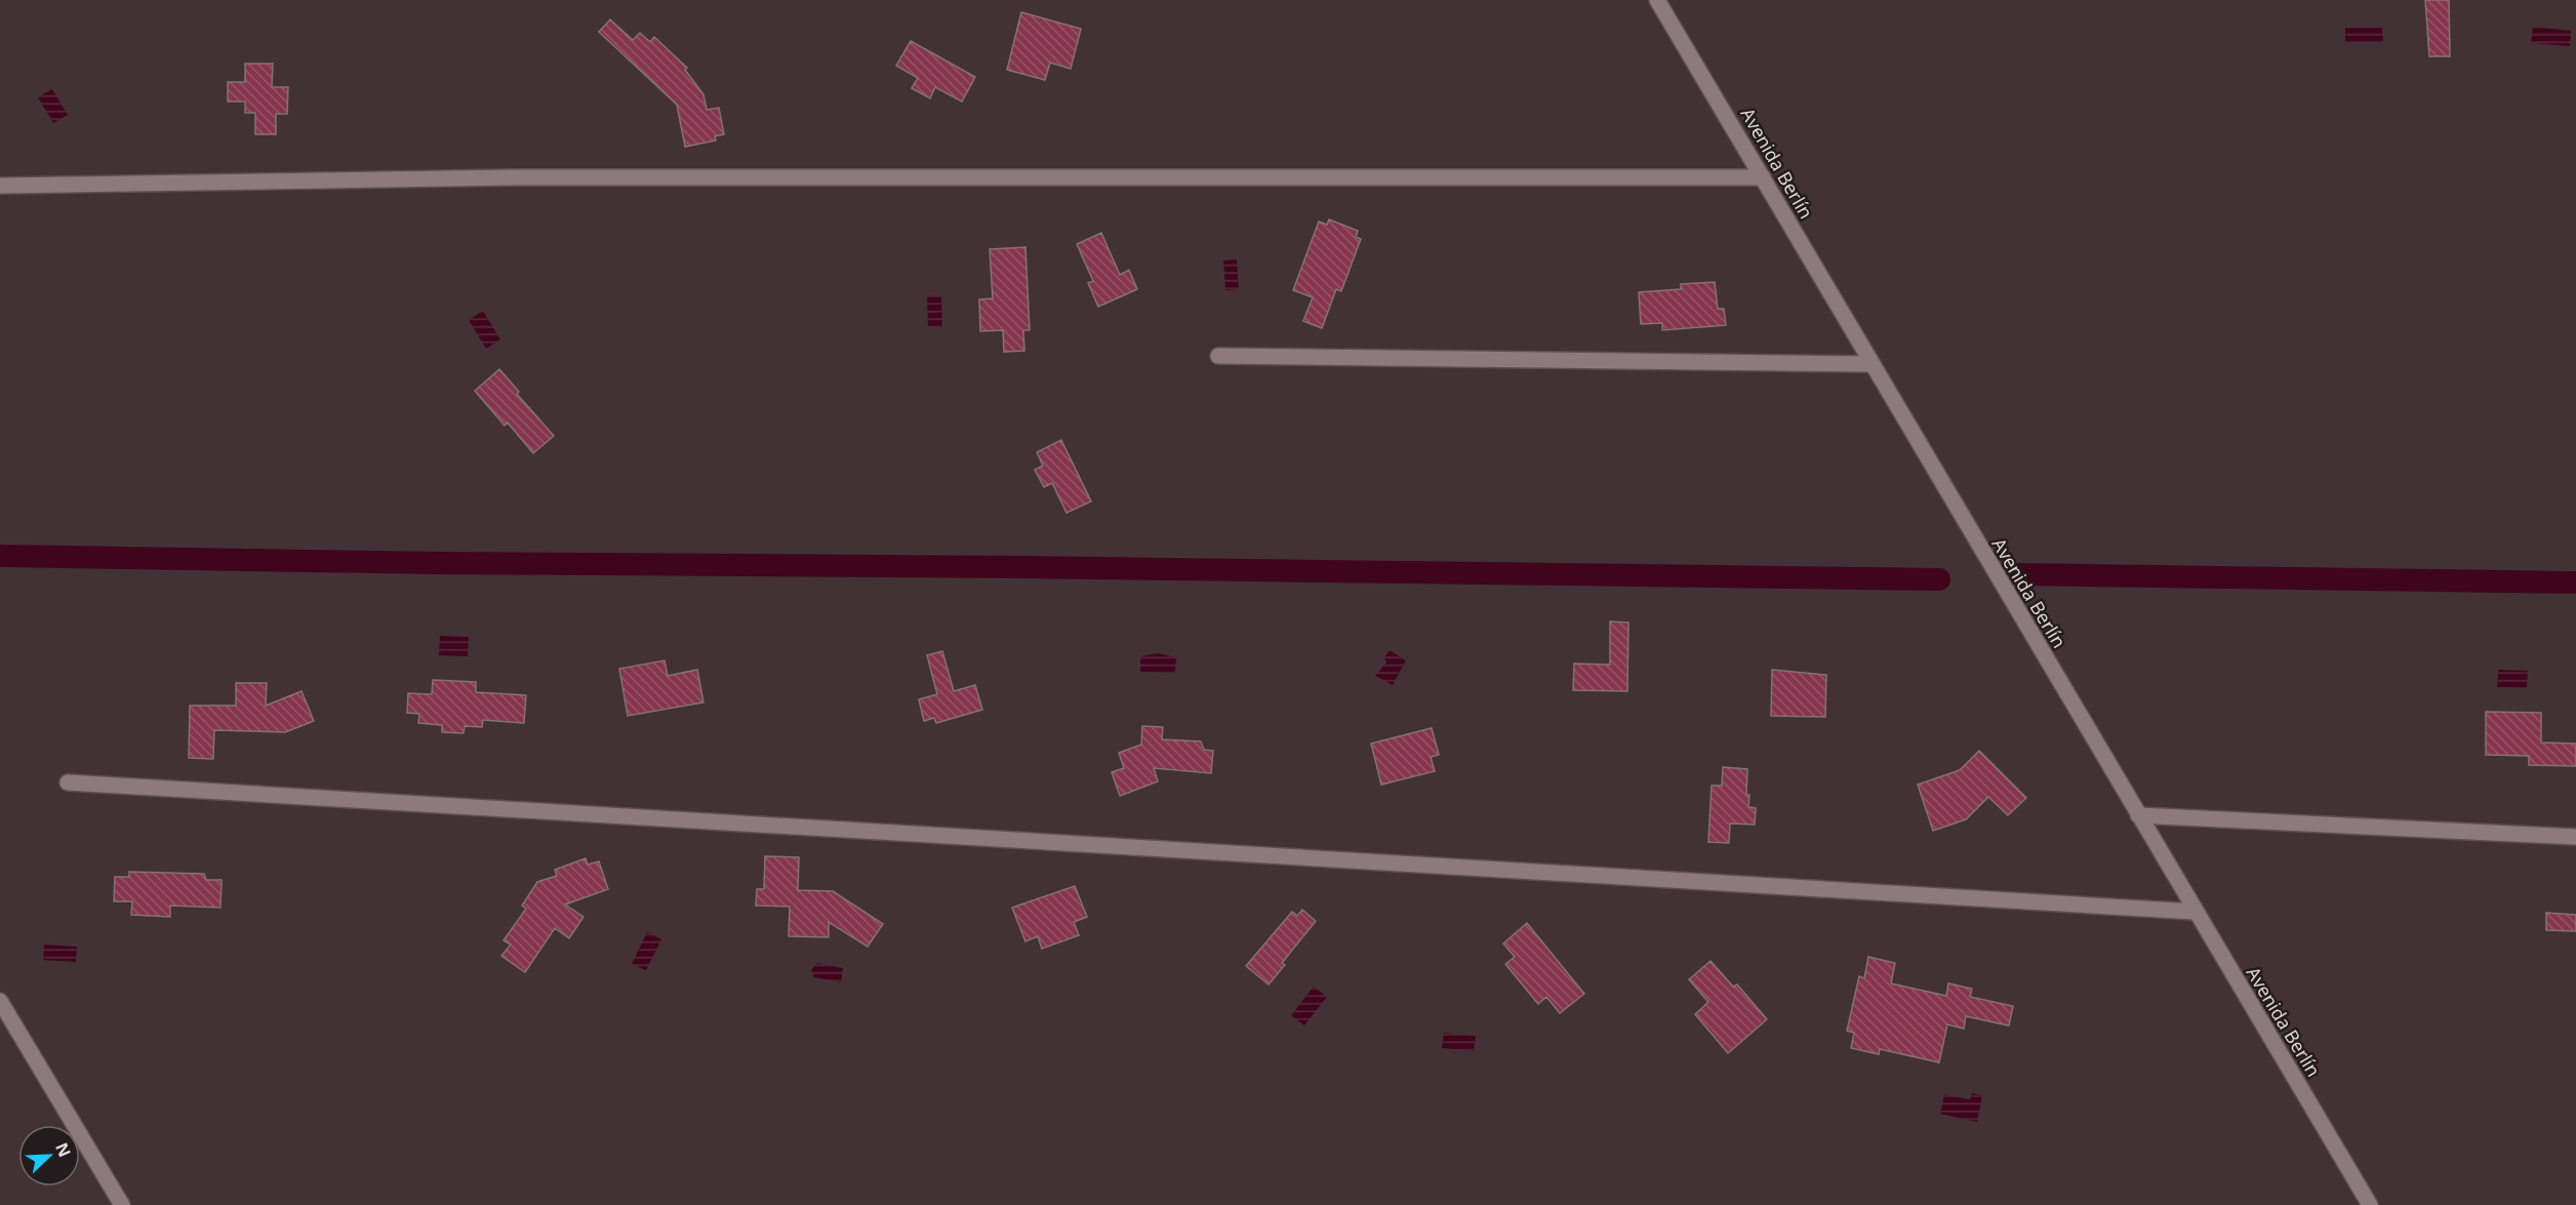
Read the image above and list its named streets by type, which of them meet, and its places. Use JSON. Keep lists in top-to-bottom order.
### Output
{
  "streets": {
    "street": ["Avenida Berlín"]
  },
  "north": "top right"
}
